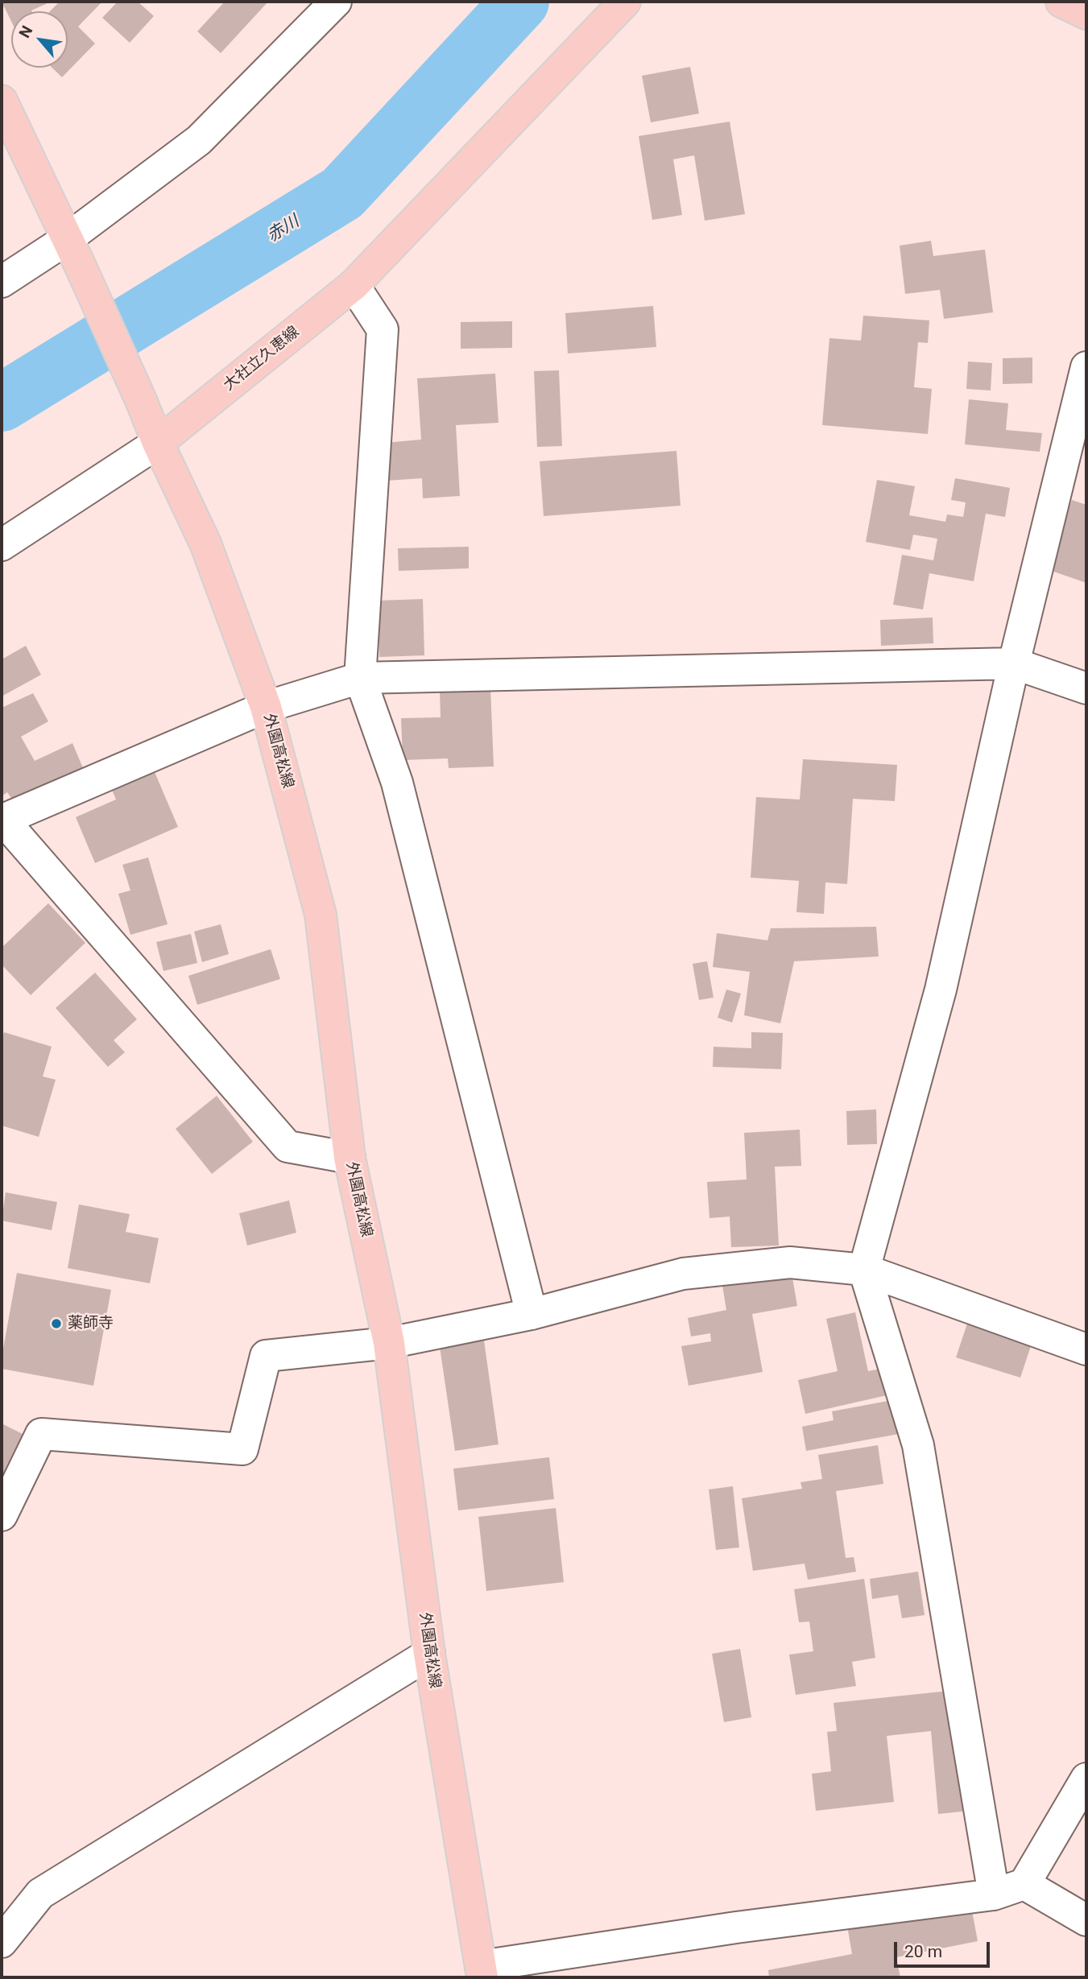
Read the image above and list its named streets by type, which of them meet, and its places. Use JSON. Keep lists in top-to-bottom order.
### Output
{
  "streets": {
    "main road": ["大社立久恵線", "外園高松線"]
  },
  "crossings": [
    ["大社立久恵線", "外園高松線"]
  ],
  "water": ["赤川"],
  "places": ["薬師寺"],
  "scale_bar": "20 m",
  "north": "top left"
}
